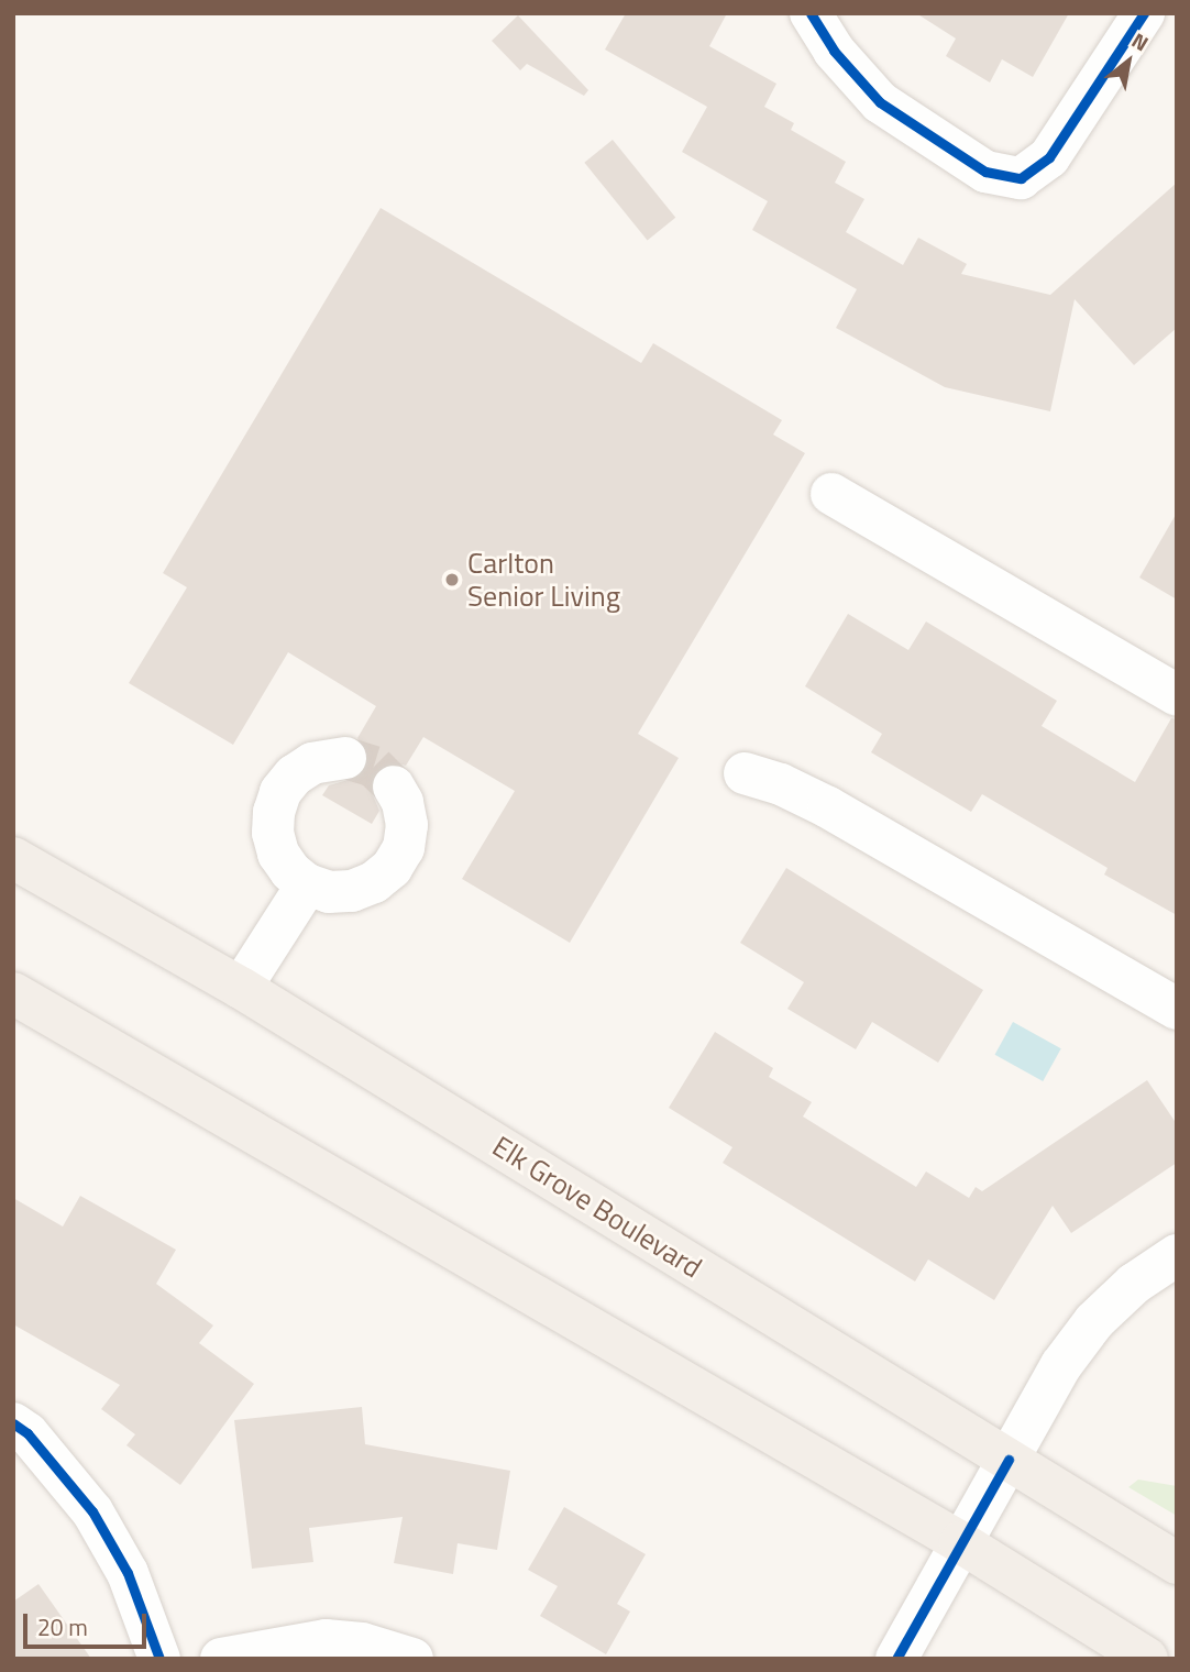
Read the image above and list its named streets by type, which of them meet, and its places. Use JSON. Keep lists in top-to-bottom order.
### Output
{
  "streets": {
    "main road": ["Elk Grove Boulevard"]
  },
  "places": ["Carlton Senior Living"],
  "scale_bar": "20 m",
  "north": "top right"
}
